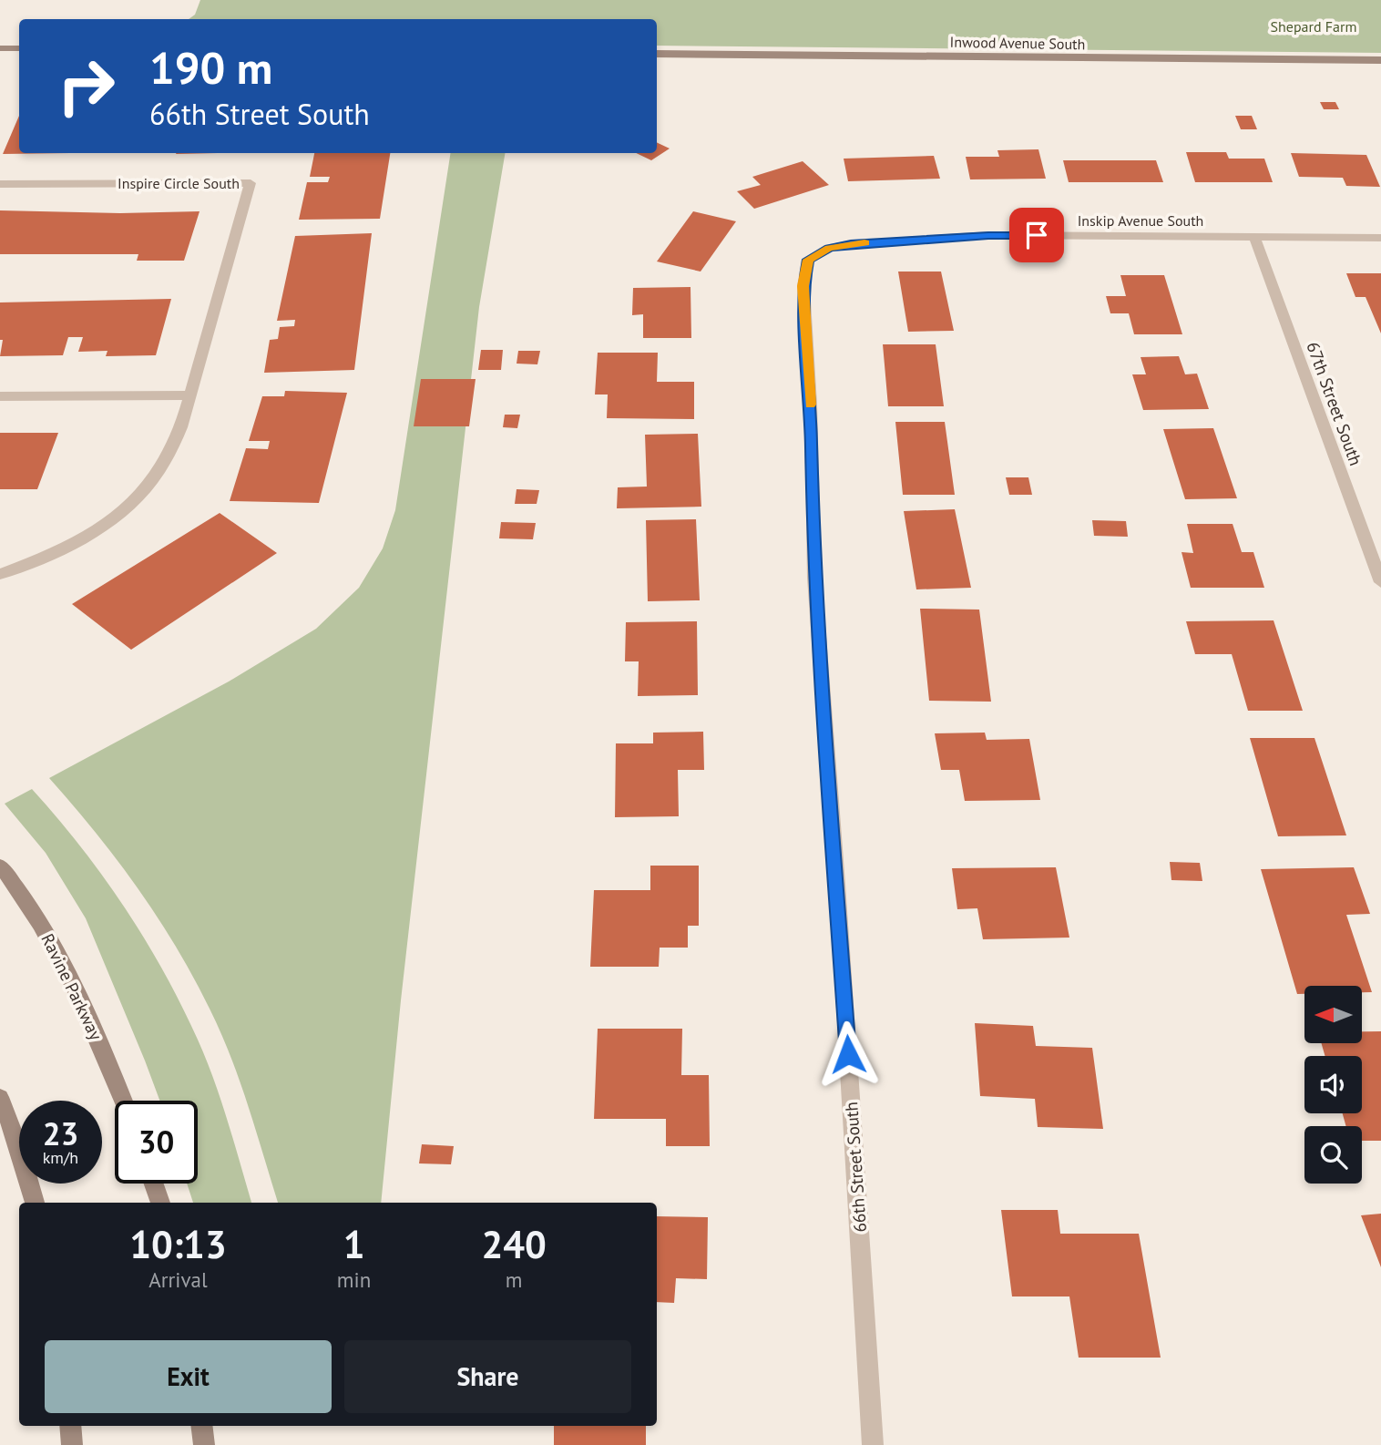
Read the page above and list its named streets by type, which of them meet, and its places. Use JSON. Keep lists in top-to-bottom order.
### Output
{
  "streets": {
    "street": [
      "Inwood Avenue South",
      "Inspire Circle South",
      "Inskip Avenue South",
      "67th Street South",
      "Ravine Parkway",
      "66th Street South"
    ]
  },
  "crossings": [
    ["Inskip Avenue South", "67th Street South"],
    ["Inskip Avenue South", "66th Street South"]
  ],
  "parks": ["Shepard Farm"],
  "north": "left",
  "page": {
    "turn": ["190 m", "66th Street South"],
    "speed": "23 km/h",
    "limit": "30",
    "eta": [
      "10:13",
      "Arrival",
      "1",
      "min",
      "240",
      "m"
    ],
    "buttons": ["Exit", "Share"]
  }
}
